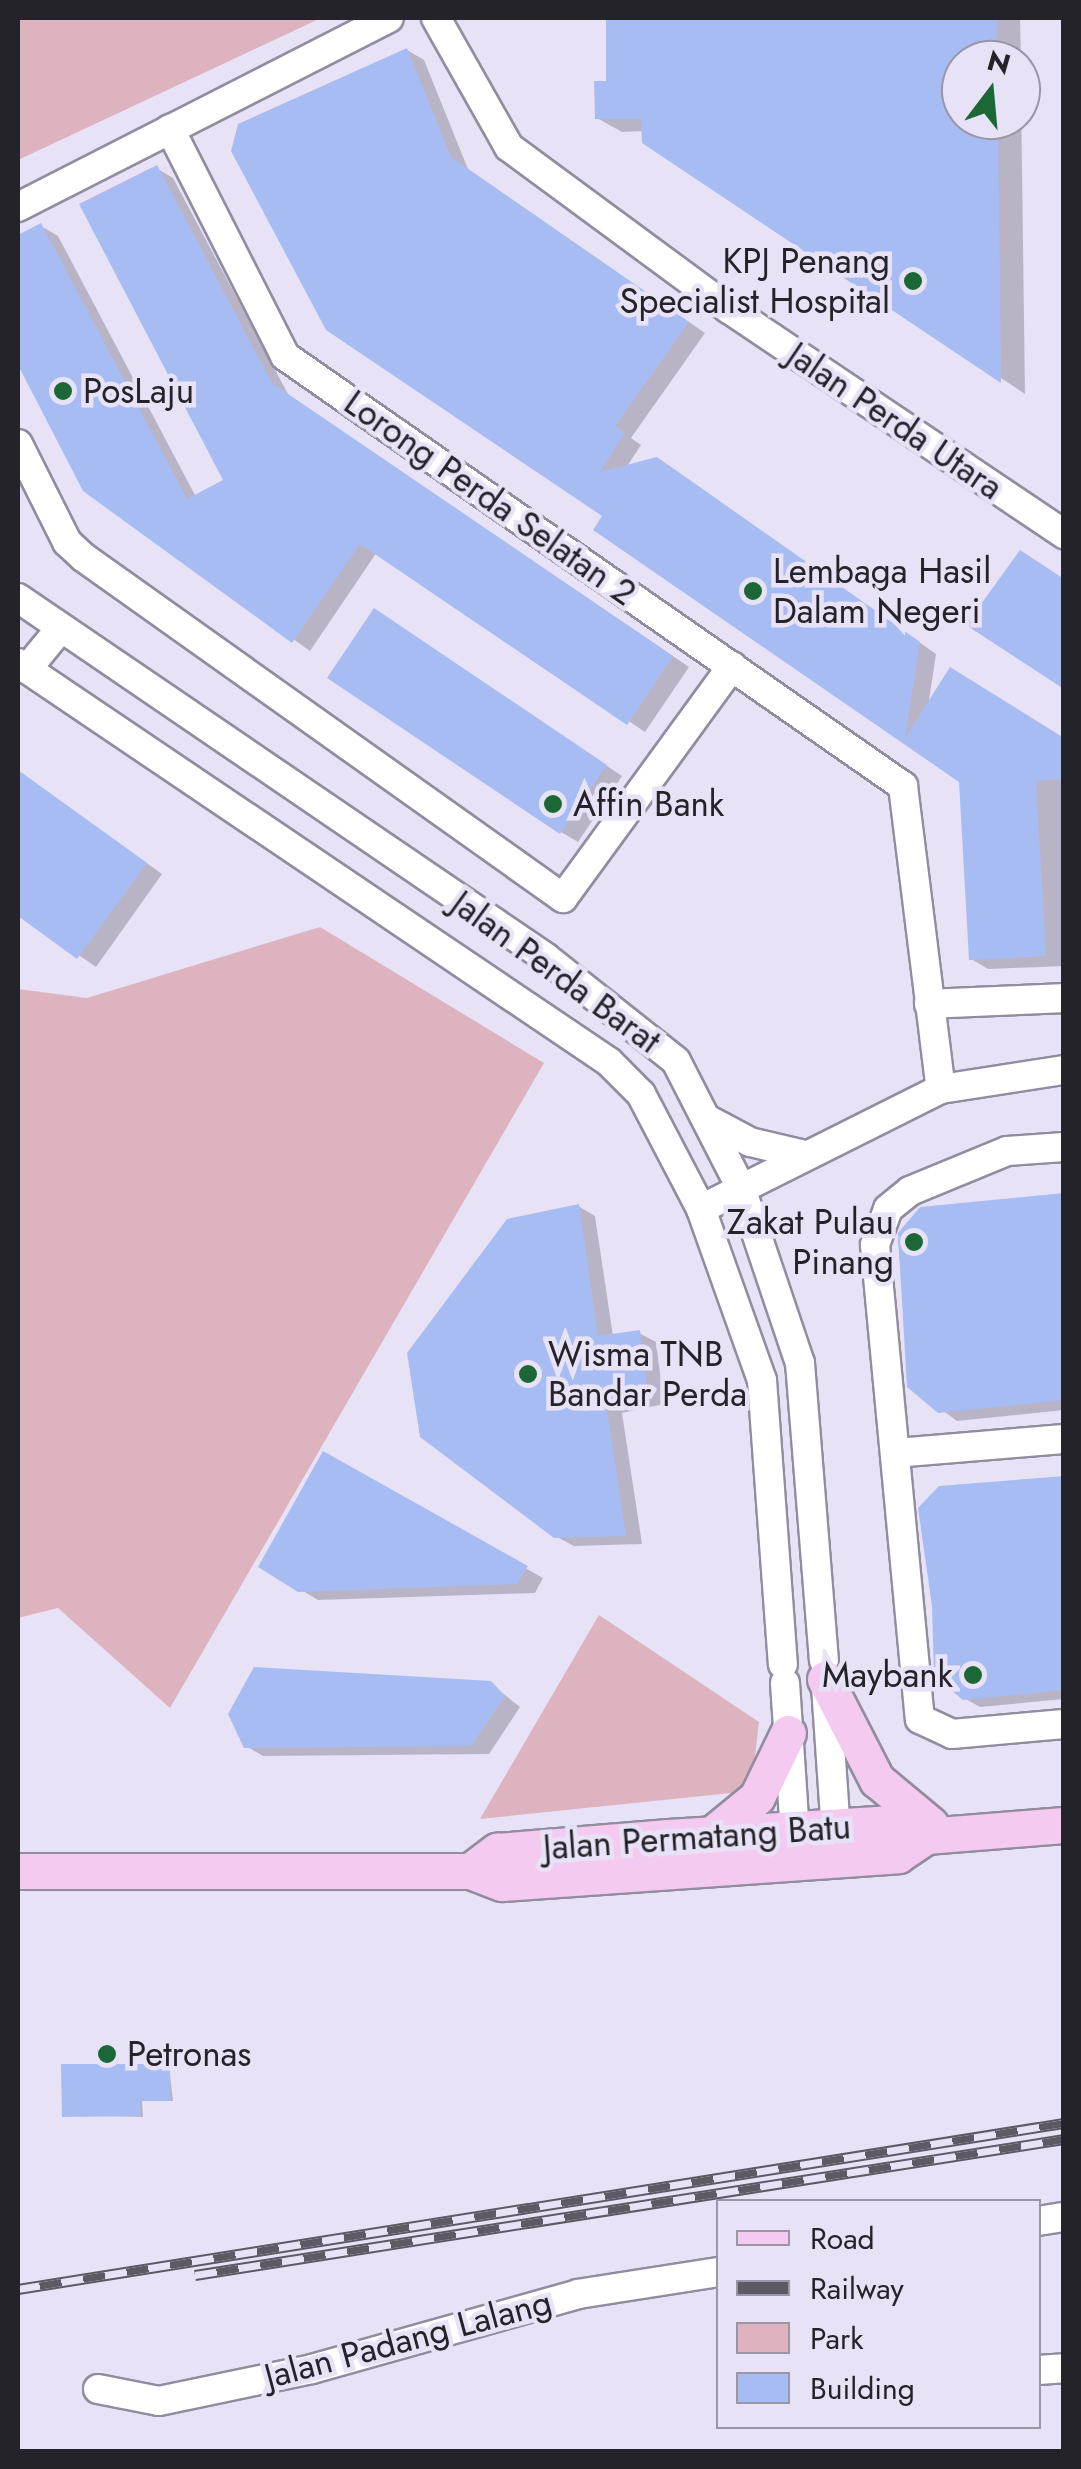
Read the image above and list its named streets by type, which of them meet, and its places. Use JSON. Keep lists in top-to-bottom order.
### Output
{
  "streets": {
    "main road": ["Jalan Permatang Batu"],
    "street": [
      "Jalan Perda Utara",
      "Lorong Perda Selatan 2",
      "Jalan Perda Barat",
      "Jalan Padang Lalang"
    ]
  },
  "crossings": [
    ["Jalan Perda Barat", "Jalan Permatang Batu"]
  ],
  "places": [
    "KPJ Penang Specialist Hospital",
    "PosLaju",
    "Lembaga Hasil Dalam Negeri",
    "Affin Bank",
    "Zakat Pulau Pinang",
    "Wisma TNB Bandar Perda",
    "Maybank",
    "Petronas"
  ],
  "legend": [
    "Road",
    "Railway",
    "Park",
    "Building"
  ],
  "north": "top"
}
